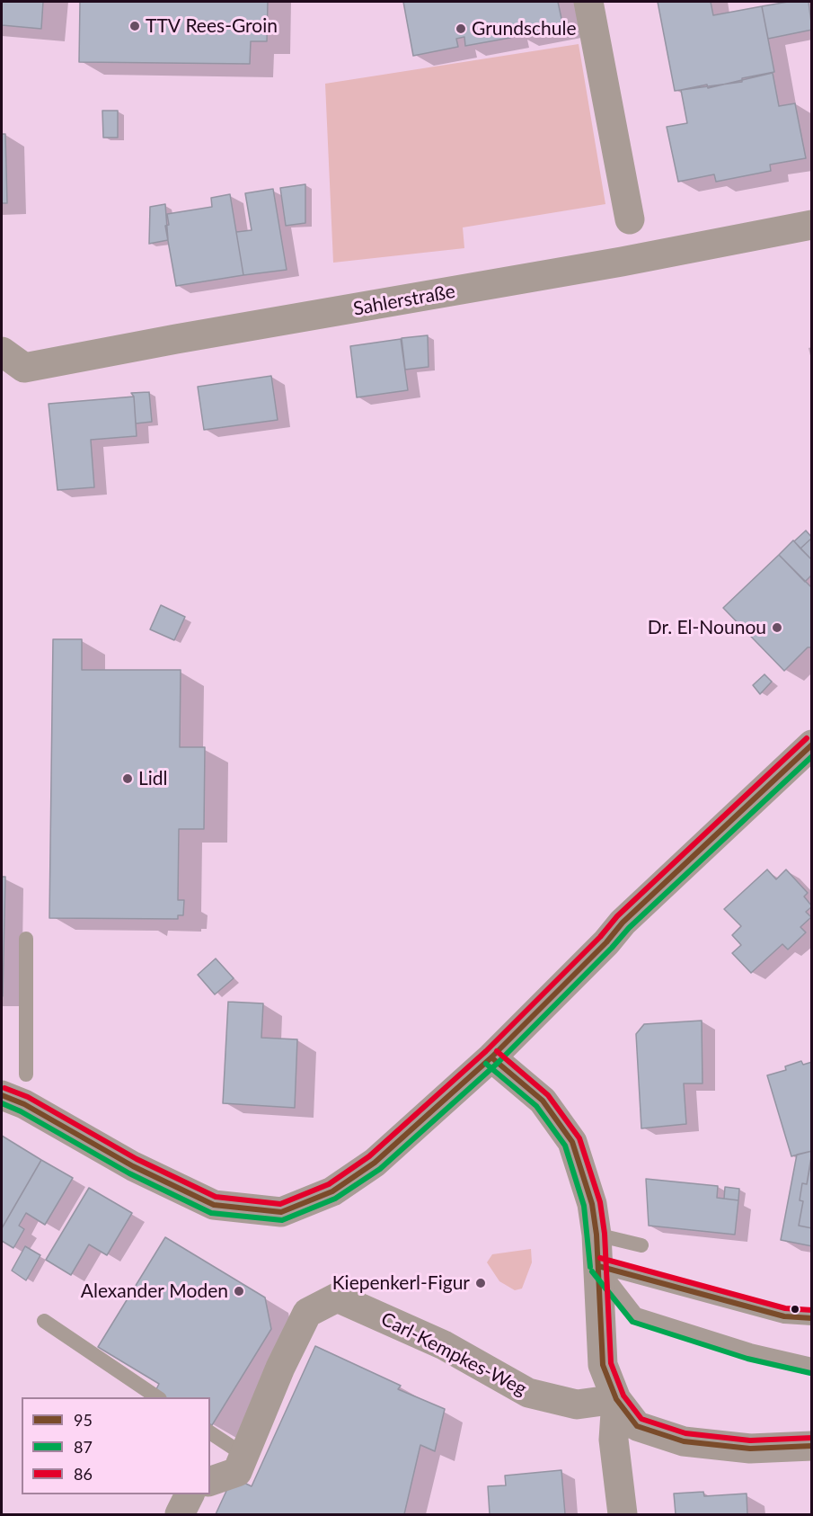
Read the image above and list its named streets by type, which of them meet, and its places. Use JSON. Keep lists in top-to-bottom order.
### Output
{
  "streets": {
    "street": ["Sahlerstraße", "Carl-Kempkes-Weg"]
  },
  "places": [
    "TTV Rees-Groin",
    "Grundschule",
    "Dr. El-Nounou",
    "Lidl",
    "Kiepenkerl-Figur",
    "Alexander Moden"
  ],
  "lines": ["transit line 86", "transit line 95", "transit line 87"],
  "legend": ["95", "87", "86"]
}
